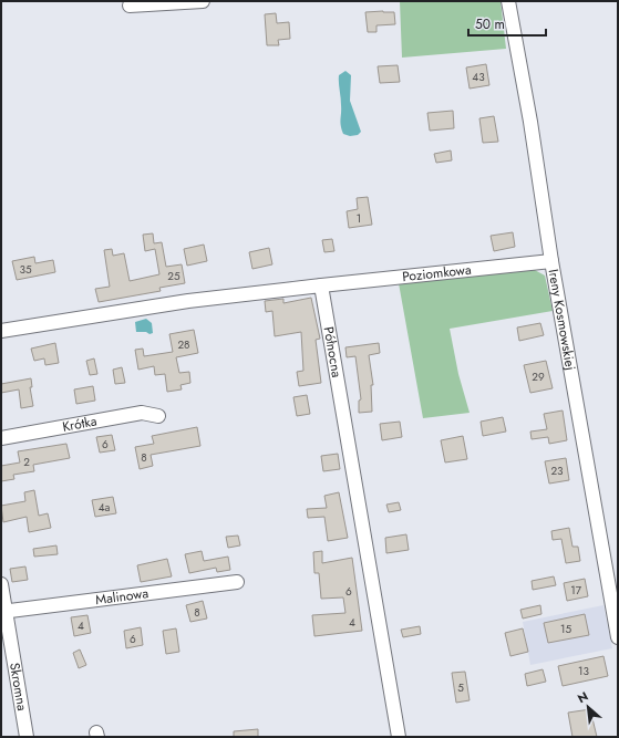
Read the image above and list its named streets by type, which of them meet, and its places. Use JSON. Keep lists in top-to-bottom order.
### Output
{
  "streets": {
    "street": [
      "Poziomkowa",
      "Ireny Kosmowskiej",
      "Północna",
      "Krótka",
      "Malinowa",
      "Skromna"
    ]
  },
  "crossings": [
    ["Poziomkowa", "Ireny Kosmowskiej"],
    ["Poziomkowa", "Północna"],
    ["Malinowa", "Skromna"]
  ],
  "house_numbers": [
    "43",
    "1",
    "35",
    "25",
    "28",
    "29",
    "6",
    "8",
    "2",
    "23",
    "4a",
    "17",
    "6",
    "8",
    "4",
    "4",
    "15",
    "6",
    "13",
    "5"
  ],
  "scale_bar": "50 m",
  "north": "top left"
}
